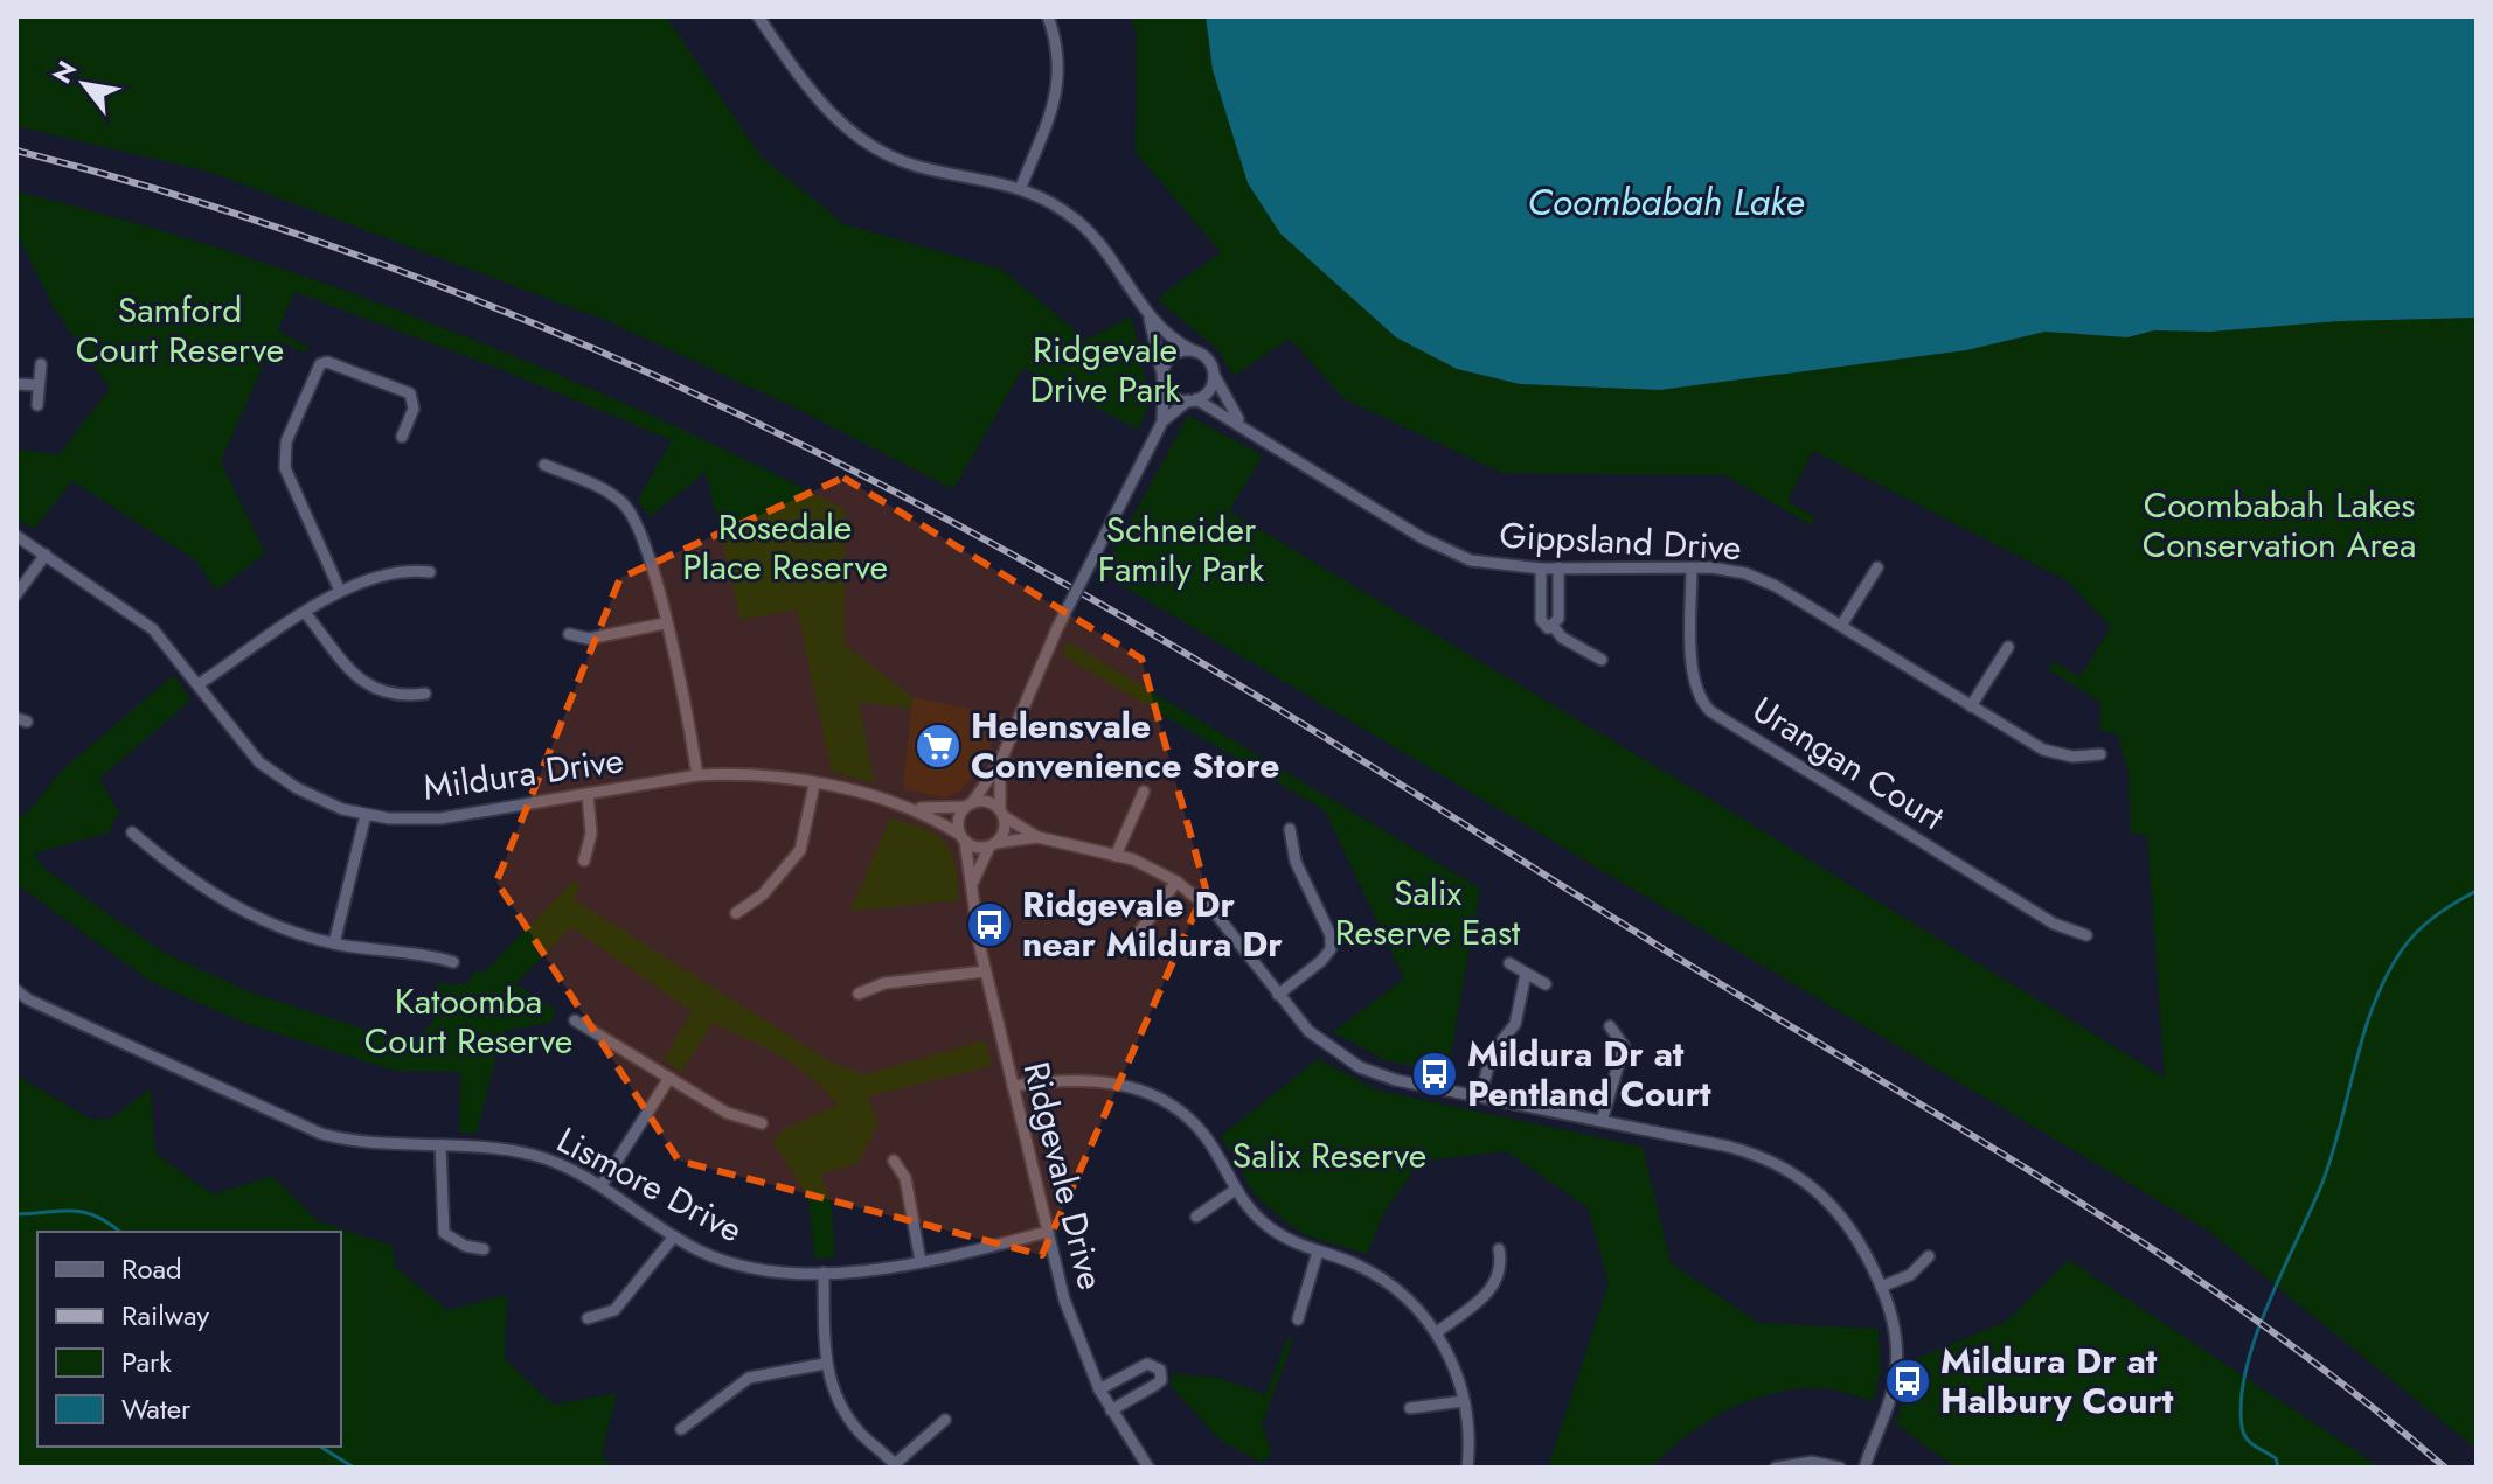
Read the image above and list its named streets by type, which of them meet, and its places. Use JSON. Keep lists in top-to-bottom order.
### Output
{
  "streets": {
    "street": [
      "Gippsland Drive",
      "Urangan Court",
      "Mildura Drive",
      "Ridgevale Drive",
      "Lismore Drive"
    ]
  },
  "crossings": [
    ["Gippsland Drive", "Urangan Court"],
    ["Mildura Drive", "Ridgevale Drive"],
    ["Ridgevale Drive", "Lismore Drive"]
  ],
  "water": ["Coombabah Lake"],
  "parks": [
    "Samford Court Reserve",
    "Ridgevale Drive Park",
    "Coombabah Lakes Conservation Area",
    "Rosedale Place Reserve",
    "Schneider Family Park",
    "Salix Reserve East",
    "Katoomba Court Reserve",
    "Salix Reserve"
  ],
  "places": {
    "supermarket": ["Helensvale Convenience Store"],
    "bus stop": ["Ridgevale Dr near Mildura Dr", "Mildura Dr at Pentland Court", "Mildura Dr at Halbury Court"]
  },
  "legend": [
    "Road",
    "Railway",
    "Park",
    "Water"
  ],
  "north": "top left"
}
